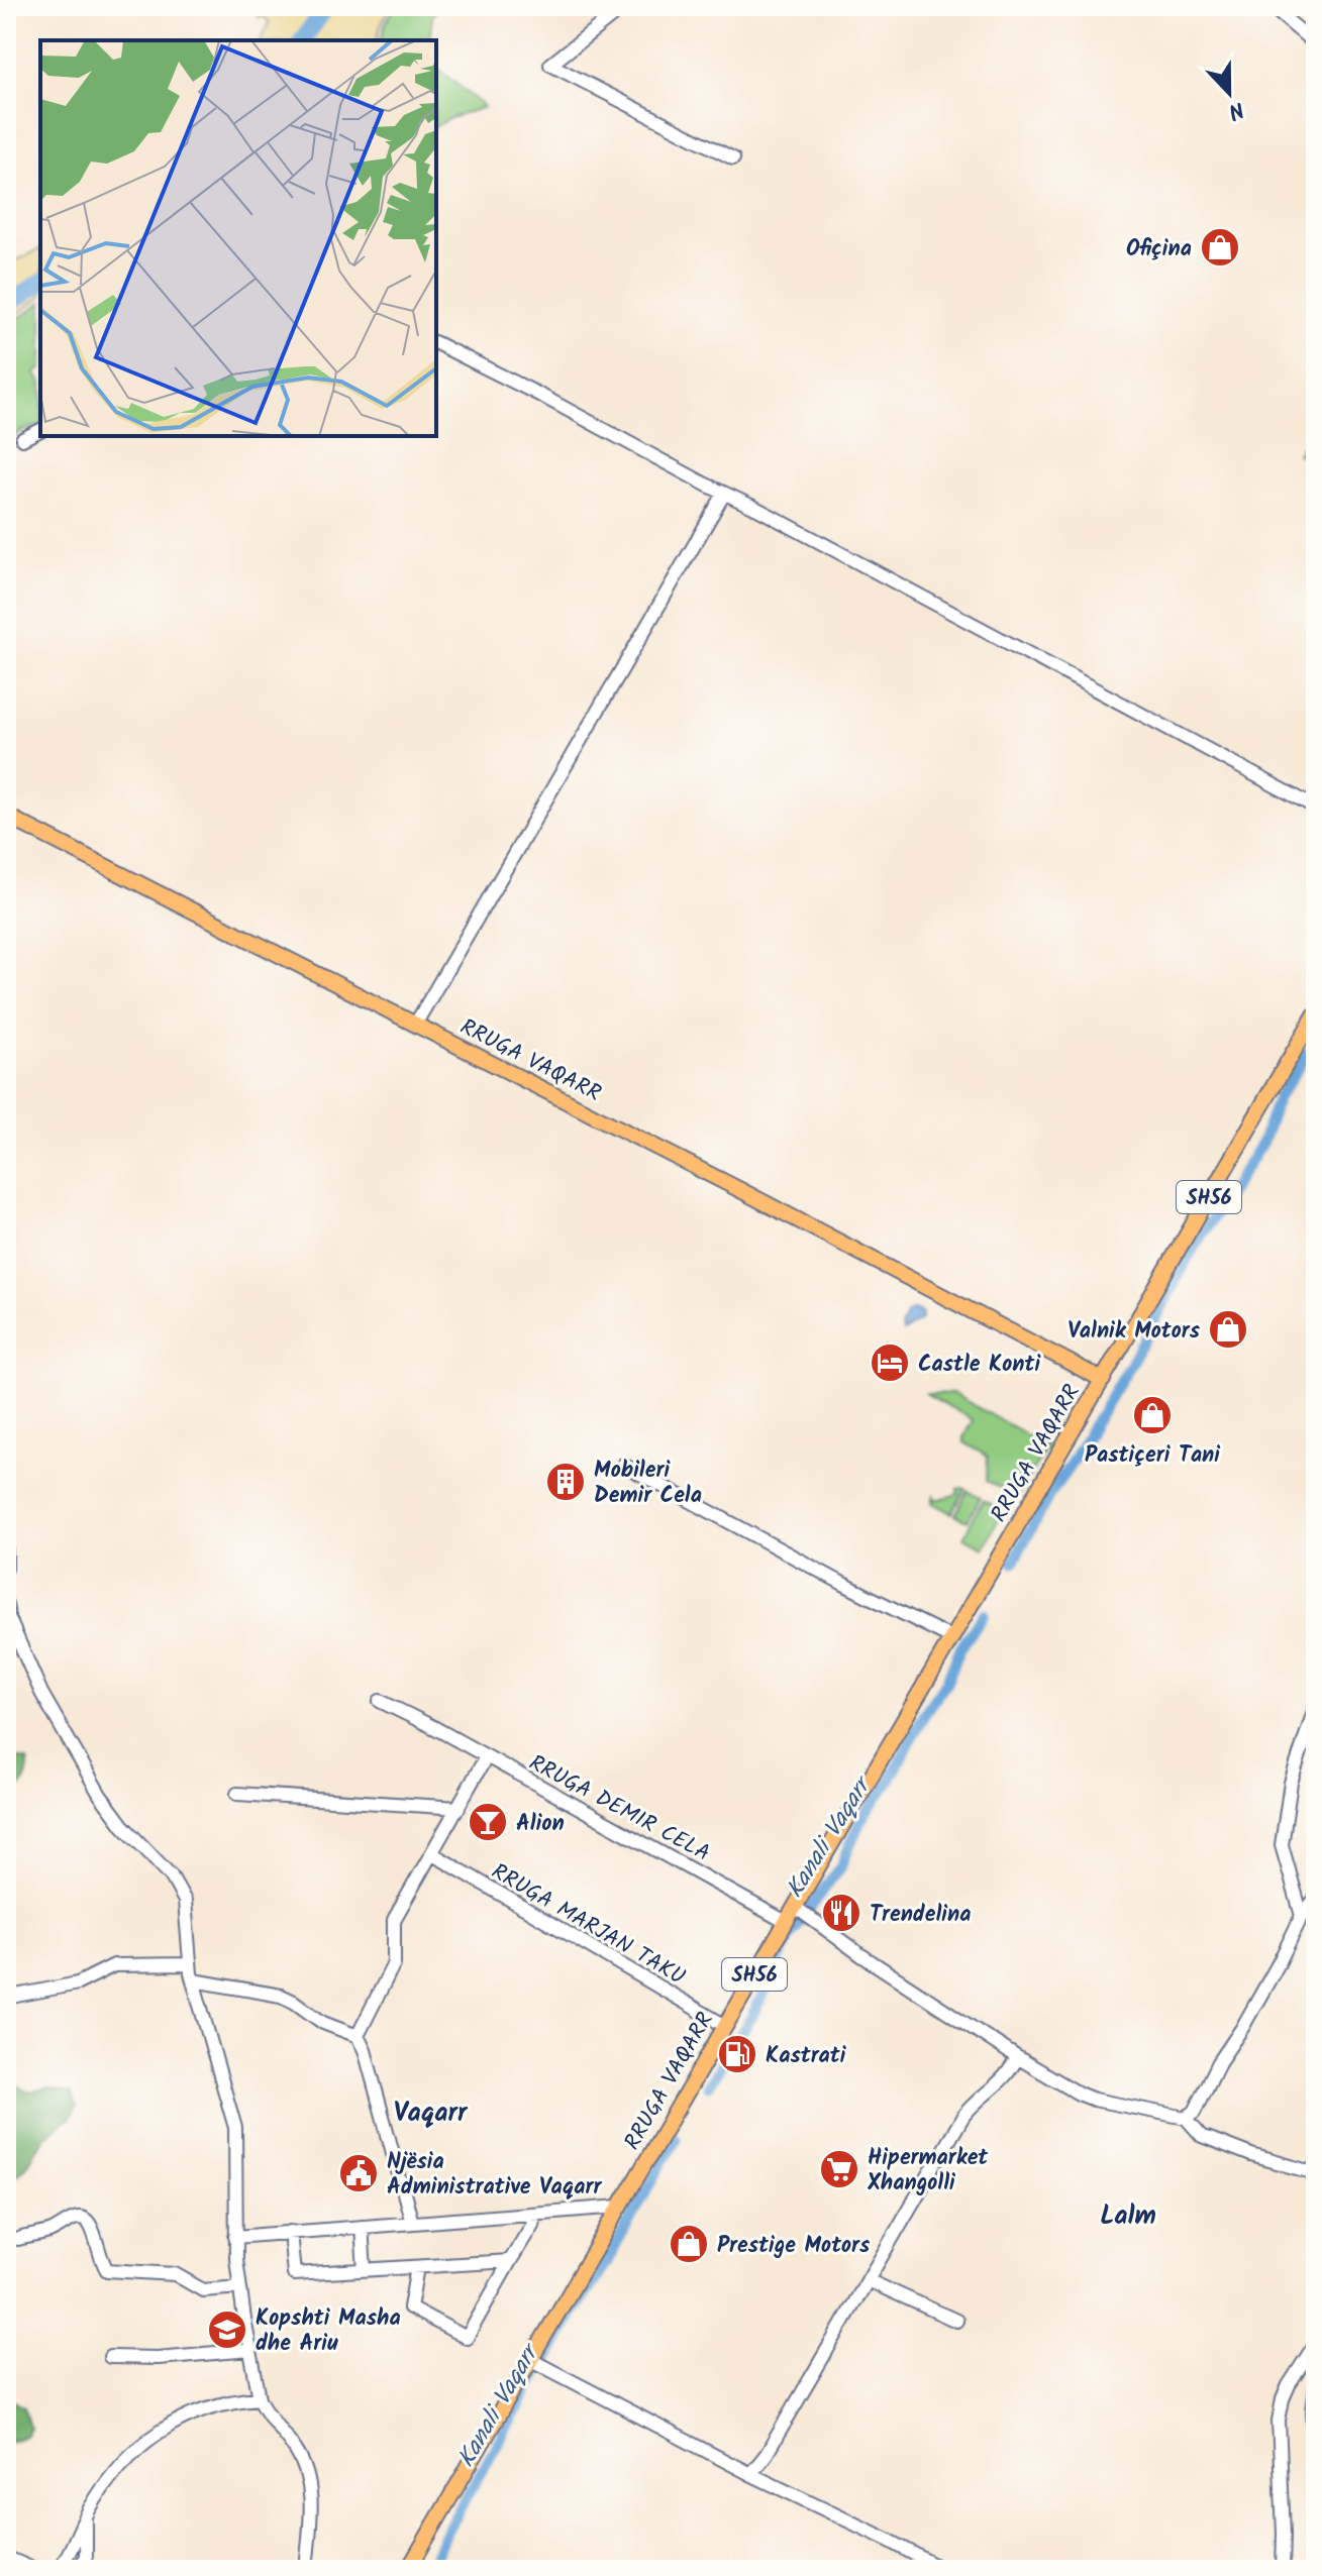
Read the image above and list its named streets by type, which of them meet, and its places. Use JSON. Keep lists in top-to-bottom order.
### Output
{
  "streets": {
    "main road": ["RRUGA VAQARR", "SH56"],
    "street": ["RRUGA DEMIR CELA", "RRUGA MARJAN TAKU"]
  },
  "crossings": [
    ["RRUGA VAQARR", "SH56"],
    ["RRUGA VAQARR", "RRUGA DEMIR CELA"],
    ["RRUGA VAQARR", "RRUGA MARJAN TAKU"]
  ],
  "districts": ["Vaqarr", "Lalm"],
  "water": ["Kanali Vaqarr"],
  "places": {
    "shop": [
      "Ofiçina",
      "Valnik Motors",
      "Pastiçeri Tani",
      "Prestige Motors"
    ],
    "hotel": ["Castle Konti"],
    "building": ["Mobileri Demir Cela"],
    "bar": ["Alion"],
    "restaurant": ["Trendelina"],
    "fuel station": ["Kastrati"],
    "supermarket": ["Hipermarket Xhangolli"],
    "public building": ["Njësia Administrative Vaqarr"],
    "school or university": ["Kopshti Masha dhe Ariu"]
  },
  "north": "bottom"
}
